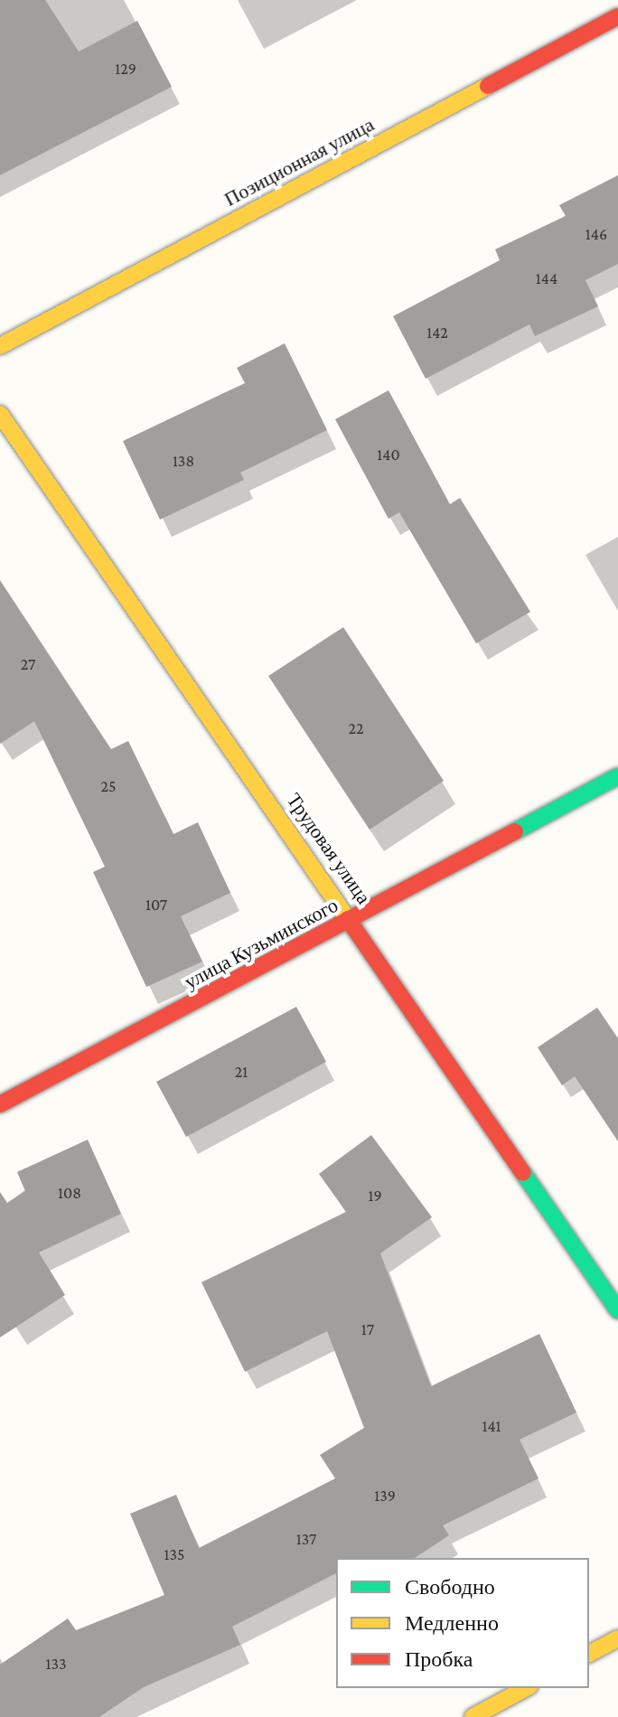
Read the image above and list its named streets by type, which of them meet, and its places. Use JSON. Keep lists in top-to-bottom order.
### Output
{
  "streets": {
    "street": ["Позиционная улица", "Трудовая улица", "улица Кузьминского"]
  },
  "crossings": [
    ["Трудовая улица", "улица Кузьминского"]
  ],
  "house_numbers": [
    "129",
    "146",
    "144",
    "142",
    "140",
    "138",
    "27",
    "22",
    "25",
    "107",
    "21",
    "108",
    "19",
    "17",
    "141",
    "139",
    "137",
    "135",
    "133"
  ],
  "legend": ["Свободно", "Медленно", "Пробка"]
}
